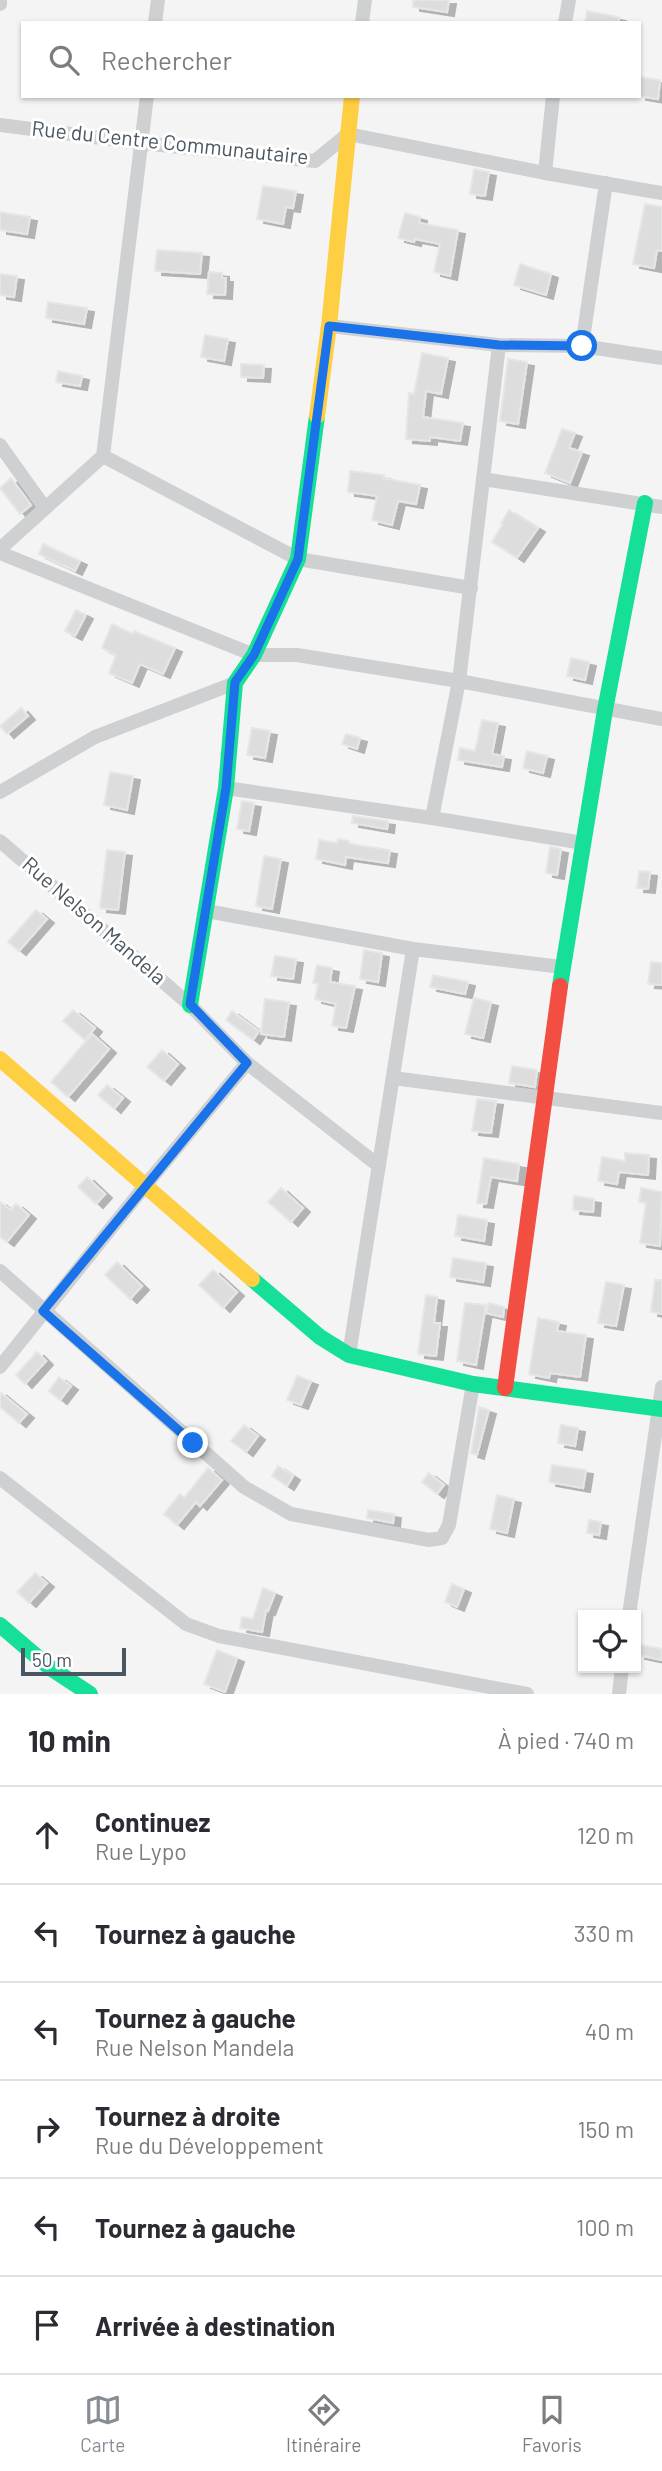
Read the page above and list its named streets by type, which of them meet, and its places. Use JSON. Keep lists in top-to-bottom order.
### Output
{
  "streets": {
    "street": ["Rue du Centre Communautaire", "Rue Nelson Mandela"]
  },
  "scale_bar": "50 m",
  "page": {
    "search": "Rechercher",
    "scale": "50 m",
    "heading": ["10 min", "À pied · 740 m"],
    "list": [
      ["Continuez", "Rue Lypo", "120 m"],
      ["Tournez à gauche", "330 m"],
      ["Tournez à gauche", "Rue Nelson Mandela", "40 m"],
      ["Tournez à droite", "Rue du Développement", "150 m"],
      ["Tournez à gauche", "100 m"],
      "Arrivée à destination"
    ],
    "nav": ["Carte", "Itinéraire", "Favoris"]
  }
}
